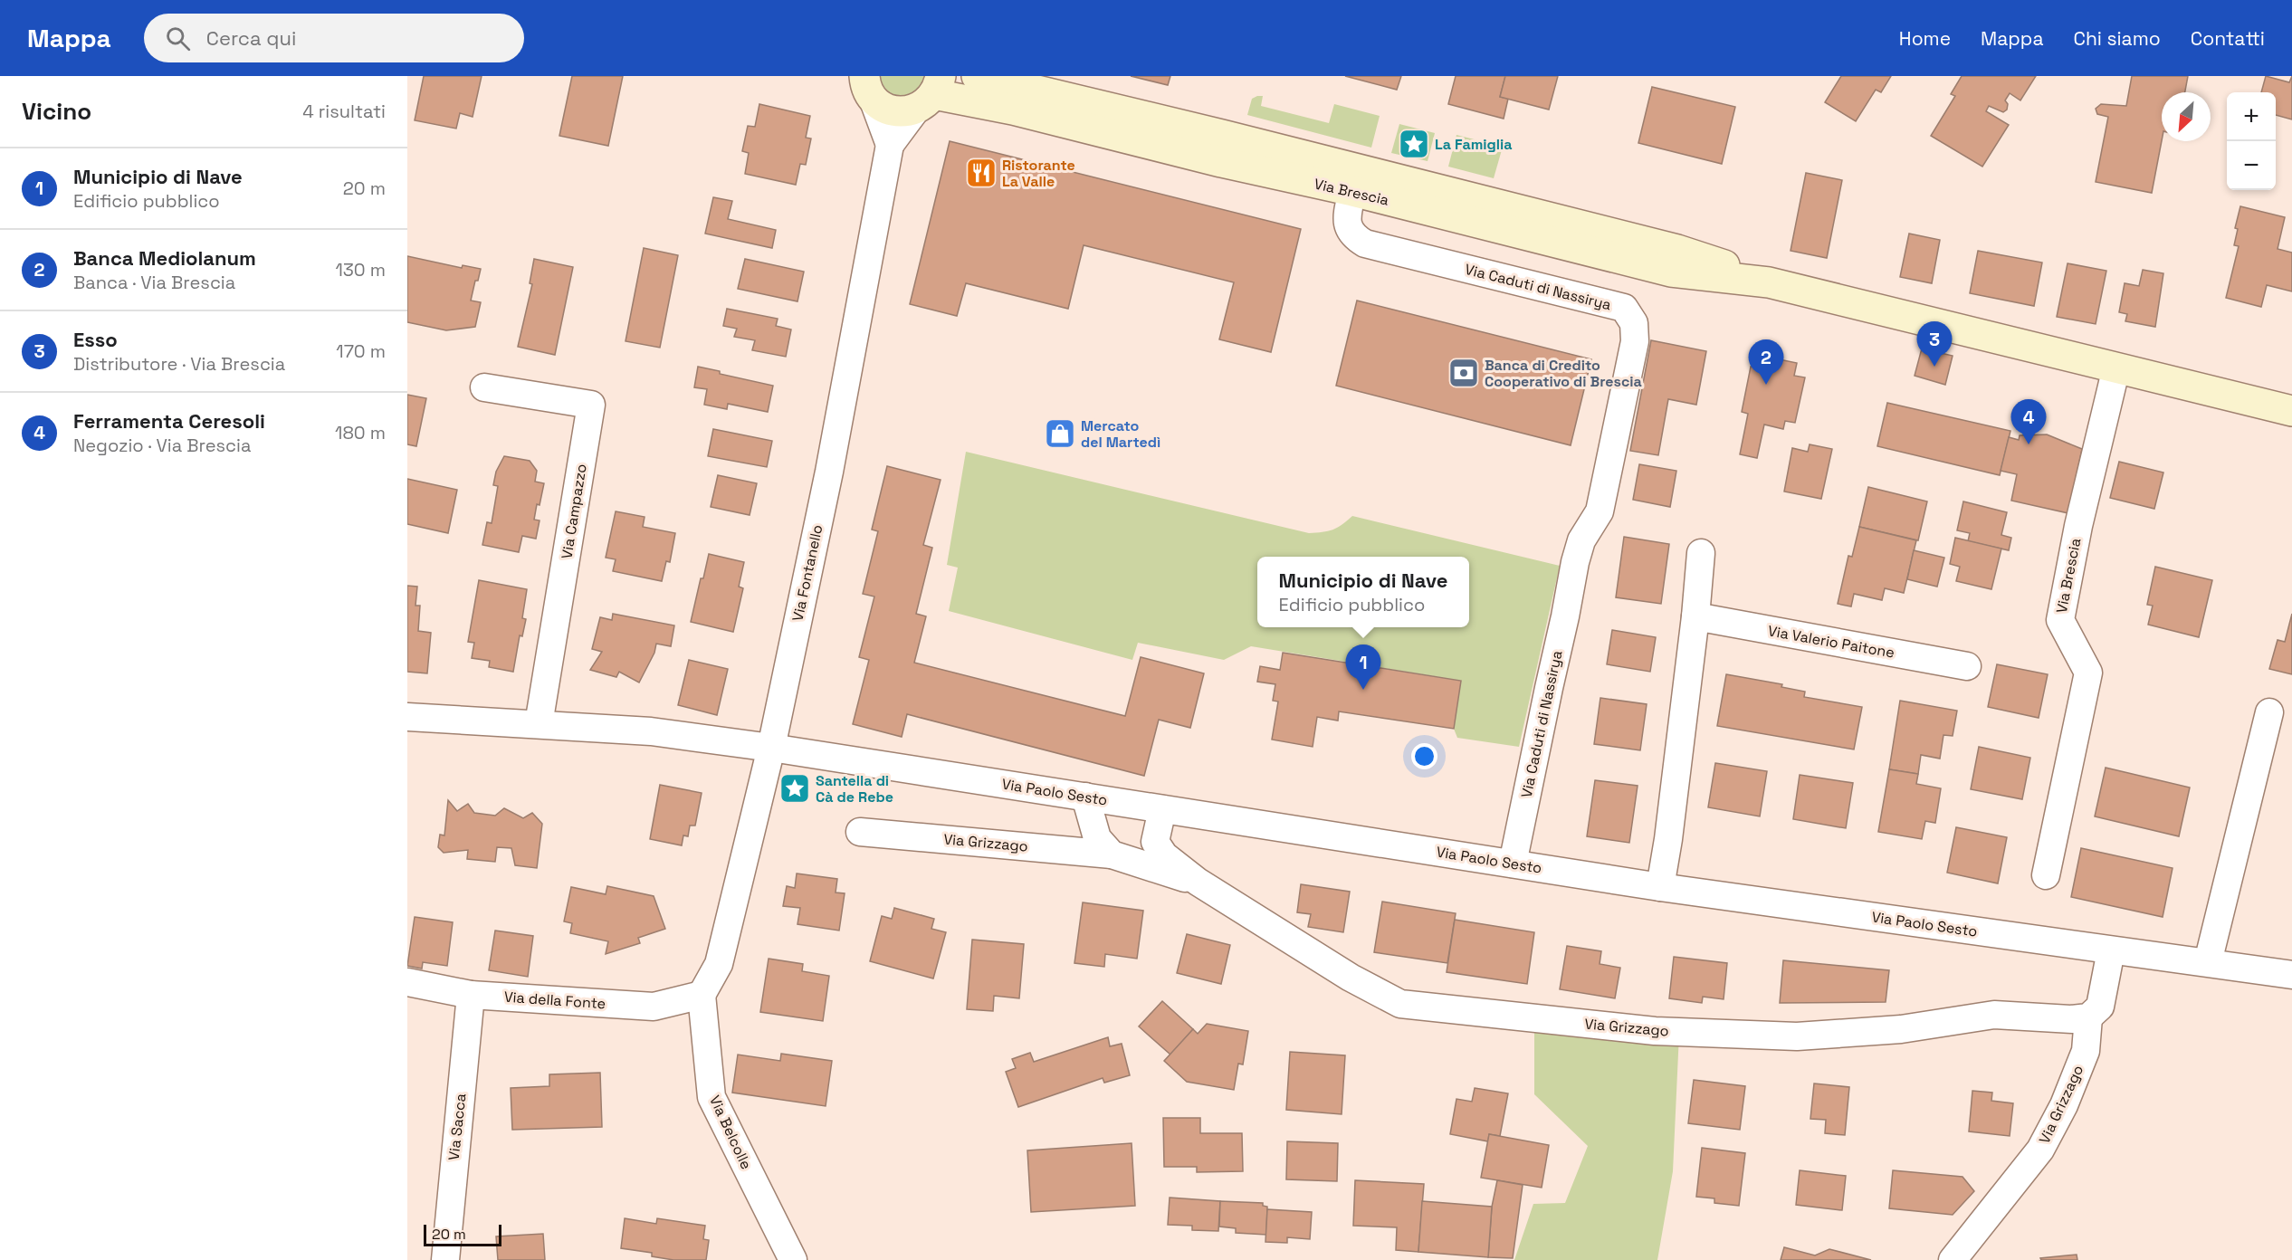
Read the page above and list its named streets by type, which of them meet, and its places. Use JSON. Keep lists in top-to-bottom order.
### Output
{
  "streets": {
    "main road": ["Via Brescia"],
    "street": [
      "Via Caduti di Nassirya",
      "Via Campazzo",
      "Via Fontanello",
      "Via Valerio Paitone",
      "Via Paolo Sesto",
      "Via Grizzago",
      "Via della Fonte",
      "Via Sacca",
      "Via Belcolle"
    ]
  },
  "crossings": [
    ["Via Brescia", "Via Caduti di Nassirya"],
    ["Via Brescia", "Via Fontanello"],
    ["Via Caduti di Nassirya", "Via Paolo Sesto"],
    ["Via Fontanello", "Via Paolo Sesto"],
    ["Via Fontanello", "Via della Fonte"],
    ["Via Fontanello", "Via Belcolle"],
    ["Via Paolo Sesto", "Via Grizzago"],
    ["Via della Fonte", "Via Sacca"],
    ["Via della Fonte", "Via Belcolle"]
  ],
  "places": {
    "place": ["La Famiglia", "Santella di Cà de Rebe"],
    "restaurant": ["Ristorante La Valle"],
    "bank": ["Banca di Credito Cooperativo di Brescia"],
    "shop": ["Mercato del Martedì"]
  },
  "scale_bar": "20 m",
  "north": "bottom left",
  "page": {
    "header": "Mappa",
    "search": "Cerca qui",
    "nav": [
      "Home",
      "Mappa",
      "Chi siamo",
      "Contatti"
    ],
    "heading": ["Vicino", "4 risultati"],
    "map_buttons": ["+", "−"],
    "list": [
      {
        "mark": "1",
        "name": "Municipio di Nave",
        "note": "Edificio pubblico",
        "value": "20 m"
      },
      {
        "mark": "2",
        "name": "Banca Mediolanum",
        "note": "Banca · Via Brescia",
        "value": "130 m"
      },
      {
        "mark": "3",
        "name": "Esso",
        "note": "Distributore · Via Brescia",
        "value": "170 m"
      },
      {
        "mark": "4",
        "name": "Ferramenta Ceresoli",
        "note": "Negozio · Via Brescia",
        "value": "180 m"
      }
    ],
    "pins": [
      "3",
      "2",
      "4",
      "1"
    ],
    "popup": ["Municipio di Nave", "Edificio pubblico"],
    "scale": "20 m"
  }
}
